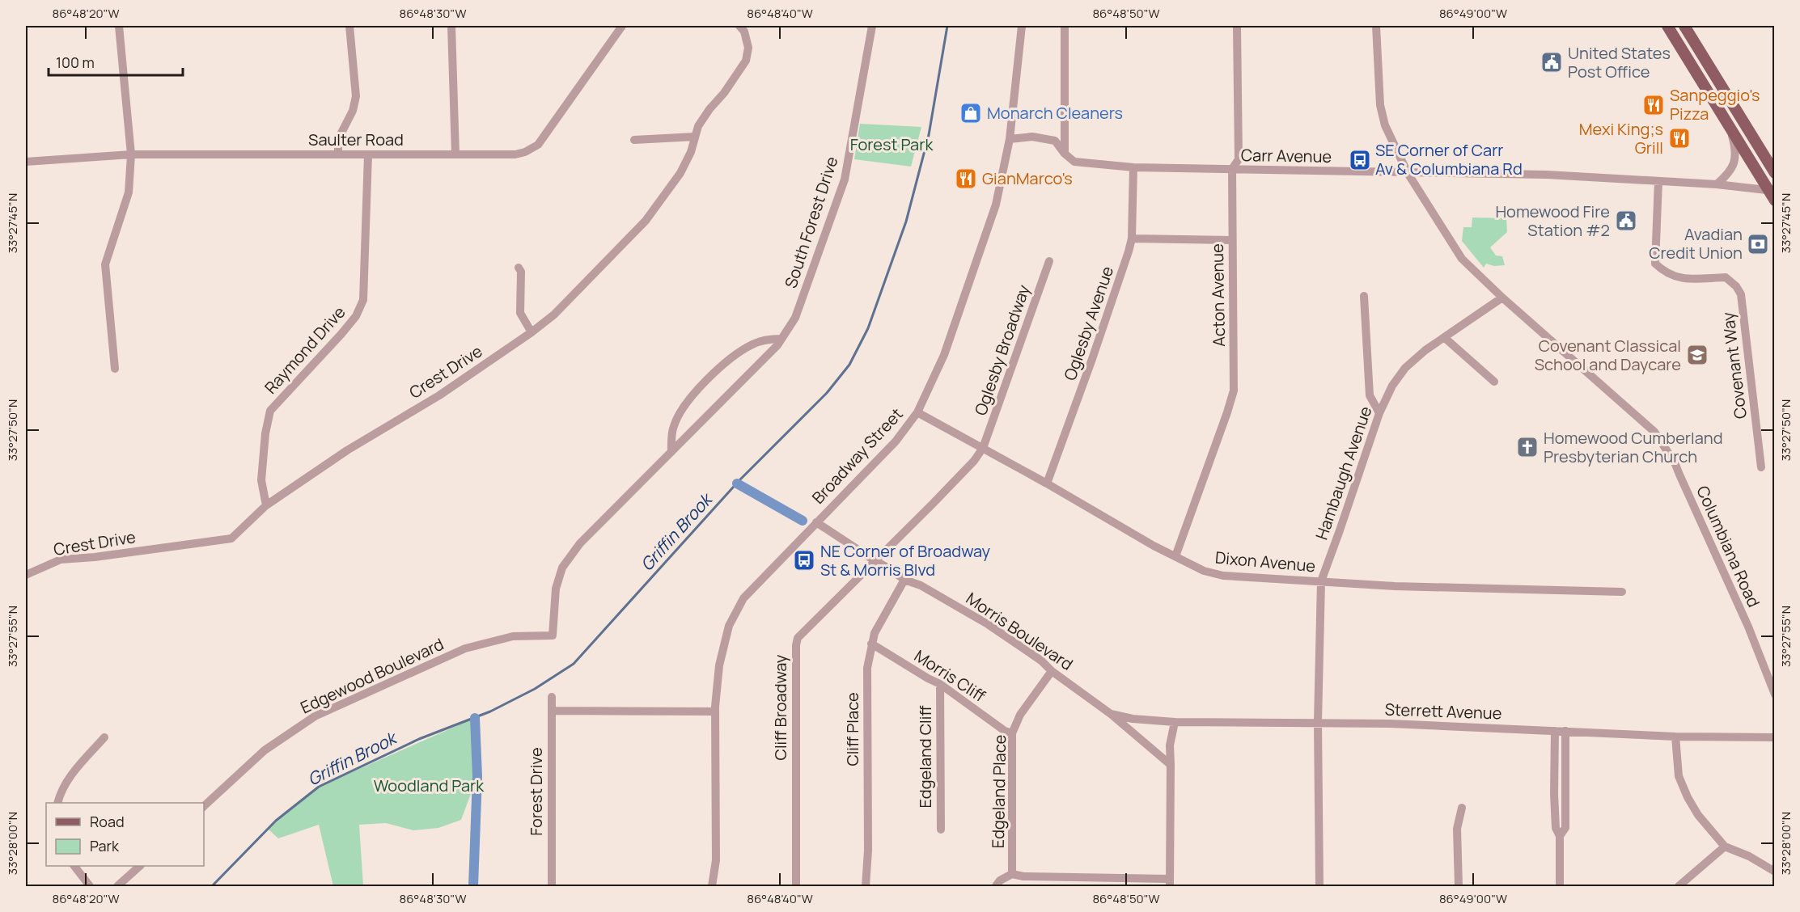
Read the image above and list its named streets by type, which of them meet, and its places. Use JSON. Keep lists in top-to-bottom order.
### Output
{
  "streets": {
    "street": [
      "Saulter Road",
      "Carr Avenue",
      "South Forest Drive",
      "Acton Avenue",
      "Oglesby Avenue",
      "Raymond Drive",
      "Oglesby Broadway",
      "Covenant Way",
      "Crest Drive",
      "Broadway Street",
      "Hambaugh Avenue",
      "Columbiana Road",
      "Dixon Avenue",
      "Morris Boulevard",
      "Edgewood Boulevard",
      "Morris Cliff",
      "Cliff Broadway",
      "Sterrett Avenue",
      "Cliff Place",
      "Edgeland Cliff",
      "Forest Drive",
      "Edgeland Place"
    ]
  },
  "crossings": [
    ["Saulter Road", "Raymond Drive"],
    ["Carr Avenue", "Acton Avenue"],
    ["Carr Avenue", "Oglesby Avenue"],
    ["Carr Avenue", "Covenant Way"],
    ["Carr Avenue", "Broadway Street"],
    ["Carr Avenue", "Columbiana Road"],
    ["South Forest Drive", "Edgewood Boulevard"],
    ["Acton Avenue", "Dixon Avenue"],
    ["Oglesby Avenue", "Dixon Avenue"],
    ["Raymond Drive", "Crest Drive"],
    ["Oglesby Broadway", "Dixon Avenue"],
    ["Oglesby Broadway", "Morris Boulevard"],
    ["Oglesby Broadway", "Cliff Broadway"],
    ["Broadway Street", "Dixon Avenue"],
    ["Broadway Street", "Morris Boulevard"],
    ["Hambaugh Avenue", "Columbiana Road"],
    ["Hambaugh Avenue", "Dixon Avenue"],
    ["Hambaugh Avenue", "Sterrett Avenue"],
    ["Morris Boulevard", "Cliff Broadway"],
    ["Morris Boulevard", "Sterrett Avenue"],
    ["Morris Boulevard", "Cliff Place"],
    ["Morris Boulevard", "Edgeland Place"],
    ["Morris Cliff", "Cliff Place"],
    ["Morris Cliff", "Edgeland Cliff"],
    ["Morris Cliff", "Edgeland Place"]
  ],
  "water": ["Griffin Brook"],
  "parks": ["Forest Park", "Woodland Park"],
  "places": {
    "public building": ["United States Post Office", "Homewood Fire Station #2"],
    "restaurant": ["Sanpeggio's Pizza", "Mexi King;s Grill", "GianMarco's"],
    "shop": ["Monarch Cleaners"],
    "bus stop": ["SE Corner of Carr Av & Columbiana Rd", "NE Corner of Broadway St & Morris Blvd"],
    "bank": ["Avadian Credit Union"],
    "school or university": ["Covenant Classical School and Daycare"],
    "church": ["Homewood Cumberland Presbyterian Church"]
  },
  "legend": ["Road", "Park"],
  "scale_bar": "100 m",
  "coordinates": [
    "86°48'20\"W",
    "86°48'30\"W",
    "86°48'40\"W",
    "86°48'50\"W",
    "86°49'00\"W",
    "33°27'45\"N",
    "33°27'50\"N",
    "33°27'55\"N",
    "33°28'00\"N"
  ]
}
